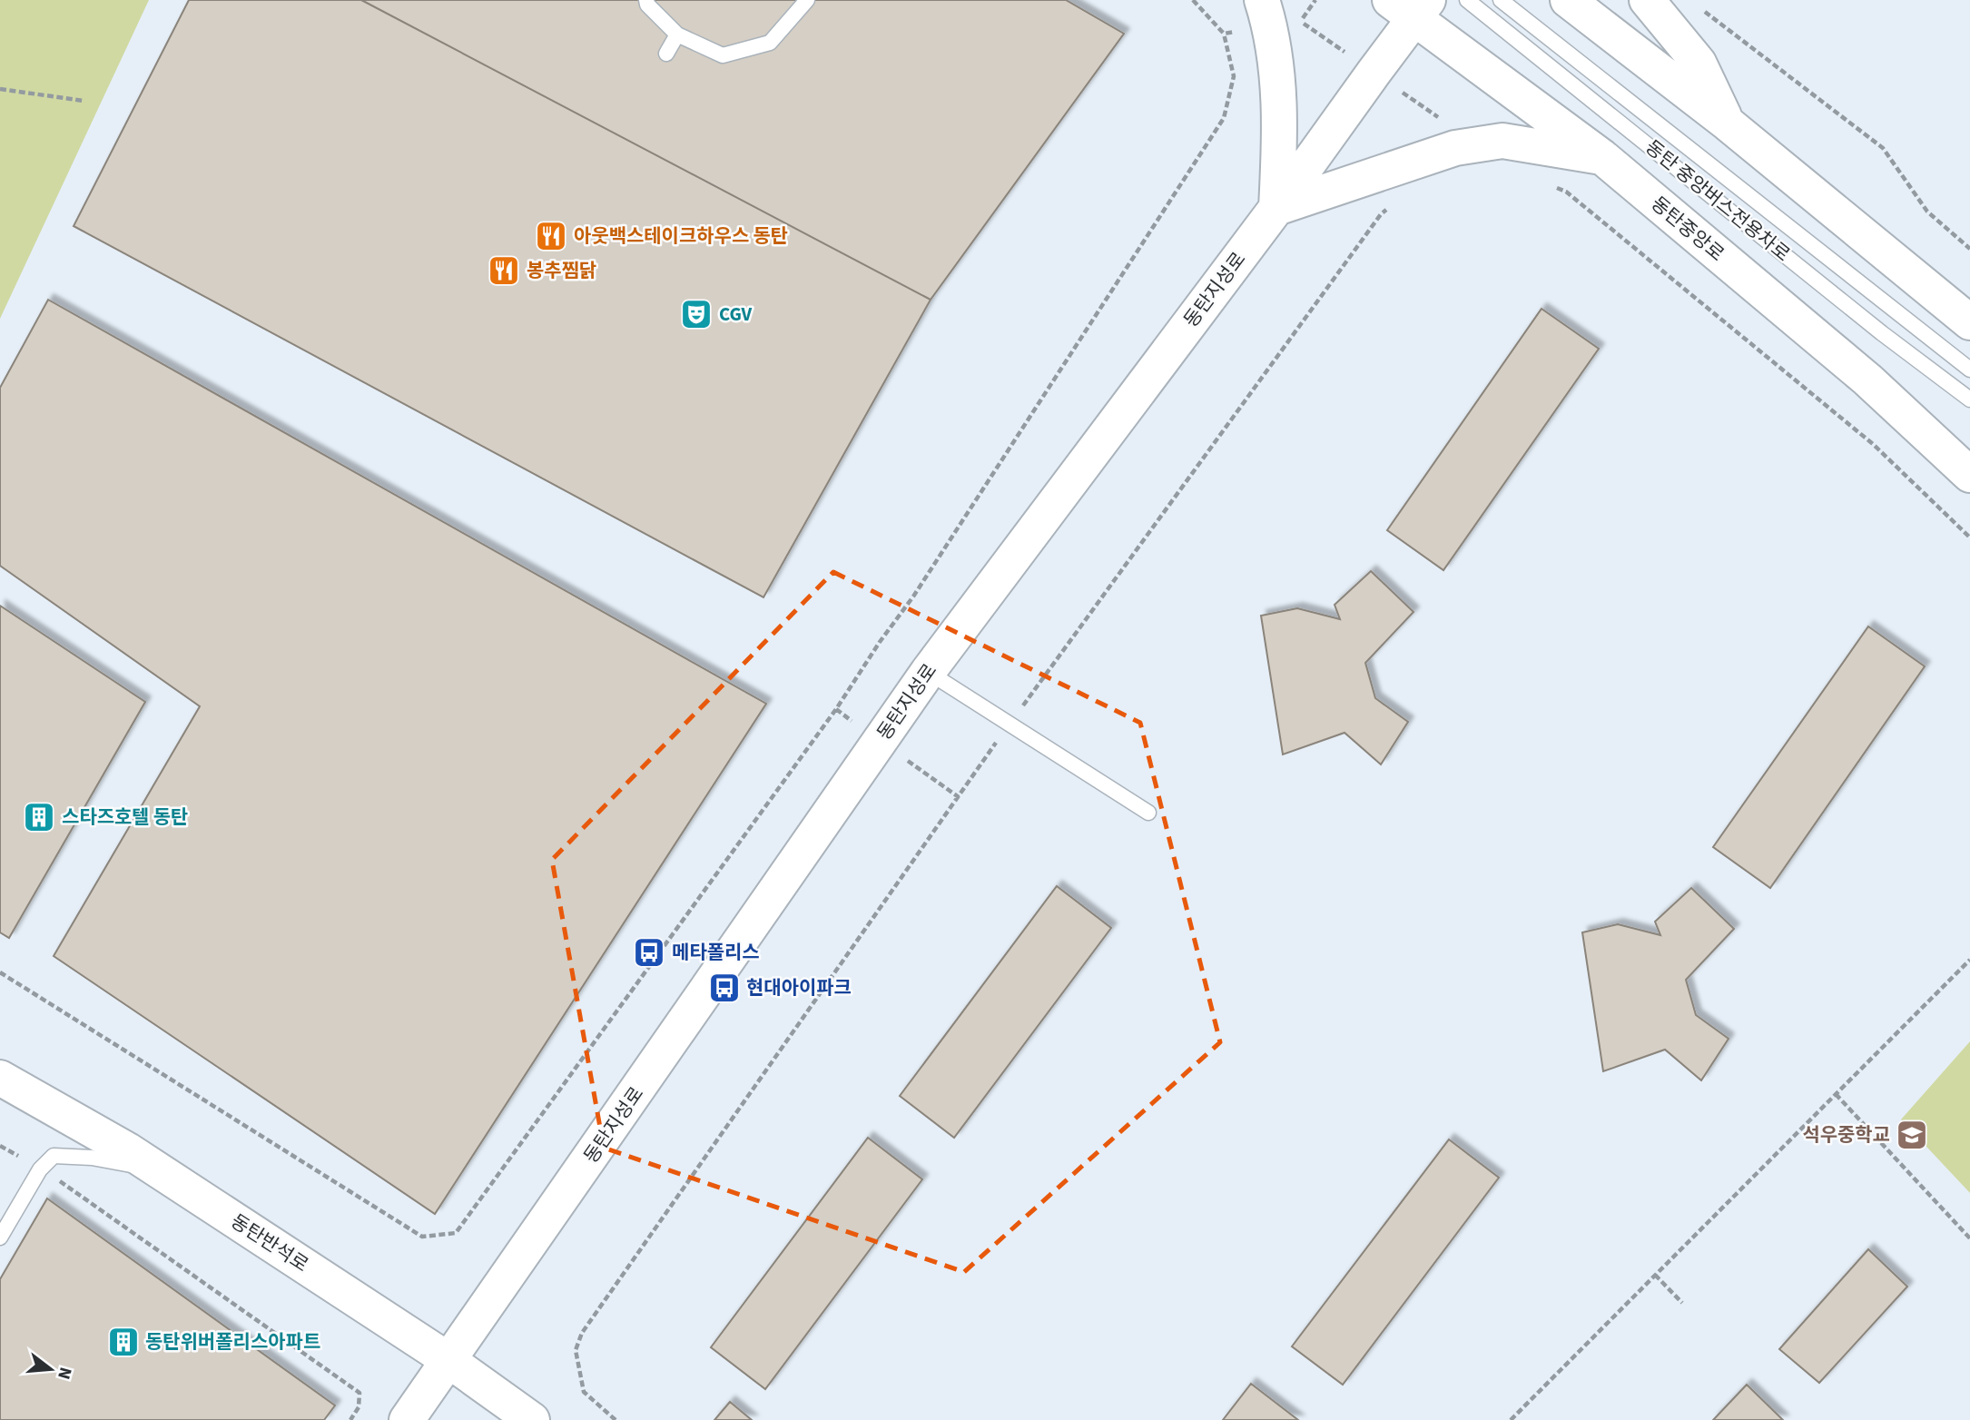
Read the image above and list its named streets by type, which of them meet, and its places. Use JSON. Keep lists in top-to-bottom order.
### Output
{
  "streets": {
    "street": ["동탄중앙로", "동탄지성로", "동탄반석로"],
    "lane": ["동탄 중앙버스전용차로"]
  },
  "crossings": [
    ["동탄중앙로", "동탄지성로"],
    ["동탄지성로", "동탄반석로"]
  ],
  "places": {
    "restaurant": ["아웃백스테이크하우스 동탄", "봉추찜닭"],
    "theatre": ["CGV"],
    "building": ["스타즈호텔 동탄", "동탄위버폴리스아파트"],
    "bus stop": ["메타폴리스", "현대아이파크"],
    "school or university": ["석우중학교"]
  },
  "north": "right"
}
